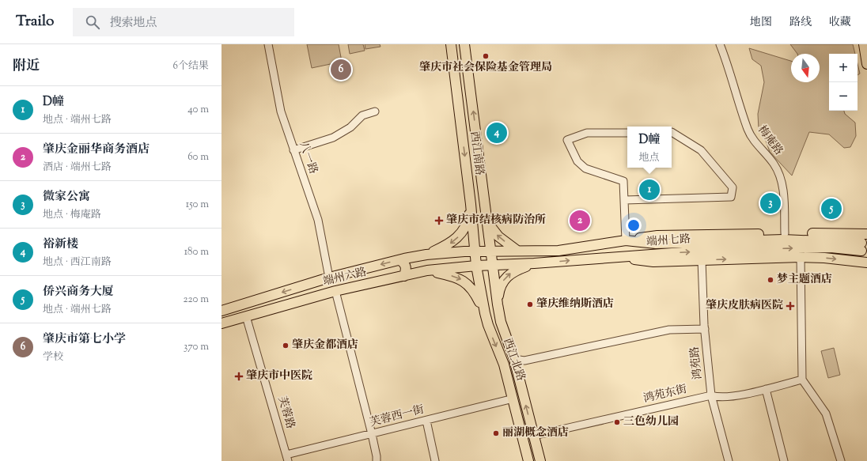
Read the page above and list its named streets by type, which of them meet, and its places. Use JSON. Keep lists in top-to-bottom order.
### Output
{
  "streets": {
    "main road": [
      "西江南路",
      "端州七路",
      "端州六路",
      "西江北路"
    ],
    "street": [
      "梅庵路",
      "八一路",
      "鸿苑路",
      "鸿苑东街",
      "芙蓉路",
      "芙蓉西一街"
    ]
  },
  "crossings": [
    ["西江南路", "端州七路"],
    ["西江南路", "端州六路"],
    ["西江南路", "西江北路"],
    ["八一路", "端州六路"],
    ["端州七路", "端州六路"],
    ["端州七路", "西江北路"],
    ["端州六路", "西江北路"],
    ["端州六路", "芙蓉路"],
    ["西江北路", "鸿苑东街"],
    ["西江北路", "芙蓉西一街"],
    ["鸿苑路", "鸿苑东街"],
    ["芙蓉路", "芙蓉西一街"]
  ],
  "places": {
    "other": [
      "肇庆市社会保险基金管理局",
      "梦主题酒店",
      "肇庆维纳斯酒店",
      "肇庆金都酒店",
      "三色幼儿园",
      "丽湖概念酒店"
    ],
    "health": ["肇庆市结核病防治所", "肇庆皮肤病医院", "肇庆市中医院"]
  },
  "north": "bottom",
  "page": {
    "header": "Trailo",
    "search": "搜索地点",
    "nav": ["地图", "路线", "收藏"],
    "heading": ["附近", "6个结果"],
    "map_buttons": ["+", "−"],
    "pins": [
      "6",
      "4",
      "1",
      "3",
      "5",
      "2"
    ],
    "list": [
      {
        "mark": "1",
        "name": "D幢",
        "note": "地点 · 端州七路",
        "value": "40 m"
      },
      {
        "mark": "2",
        "name": "肇庆金丽华商务酒店",
        "note": "酒店 · 端州七路",
        "value": "60 m"
      },
      {
        "mark": "3",
        "name": "微家公寓",
        "note": "地点 · 梅庵路",
        "value": "150 m"
      },
      {
        "mark": "4",
        "name": "裕新楼",
        "note": "地点 · 西江南路",
        "value": "180 m"
      },
      {
        "mark": "5",
        "name": "侨兴商务大厦",
        "note": "地点 · 端州七路",
        "value": "220 m"
      },
      {
        "mark": "6",
        "name": "肇庆市第七小学",
        "note": "学校",
        "value": "370 m"
      }
    ],
    "popup": ["D幢", "地点"]
  }
}
